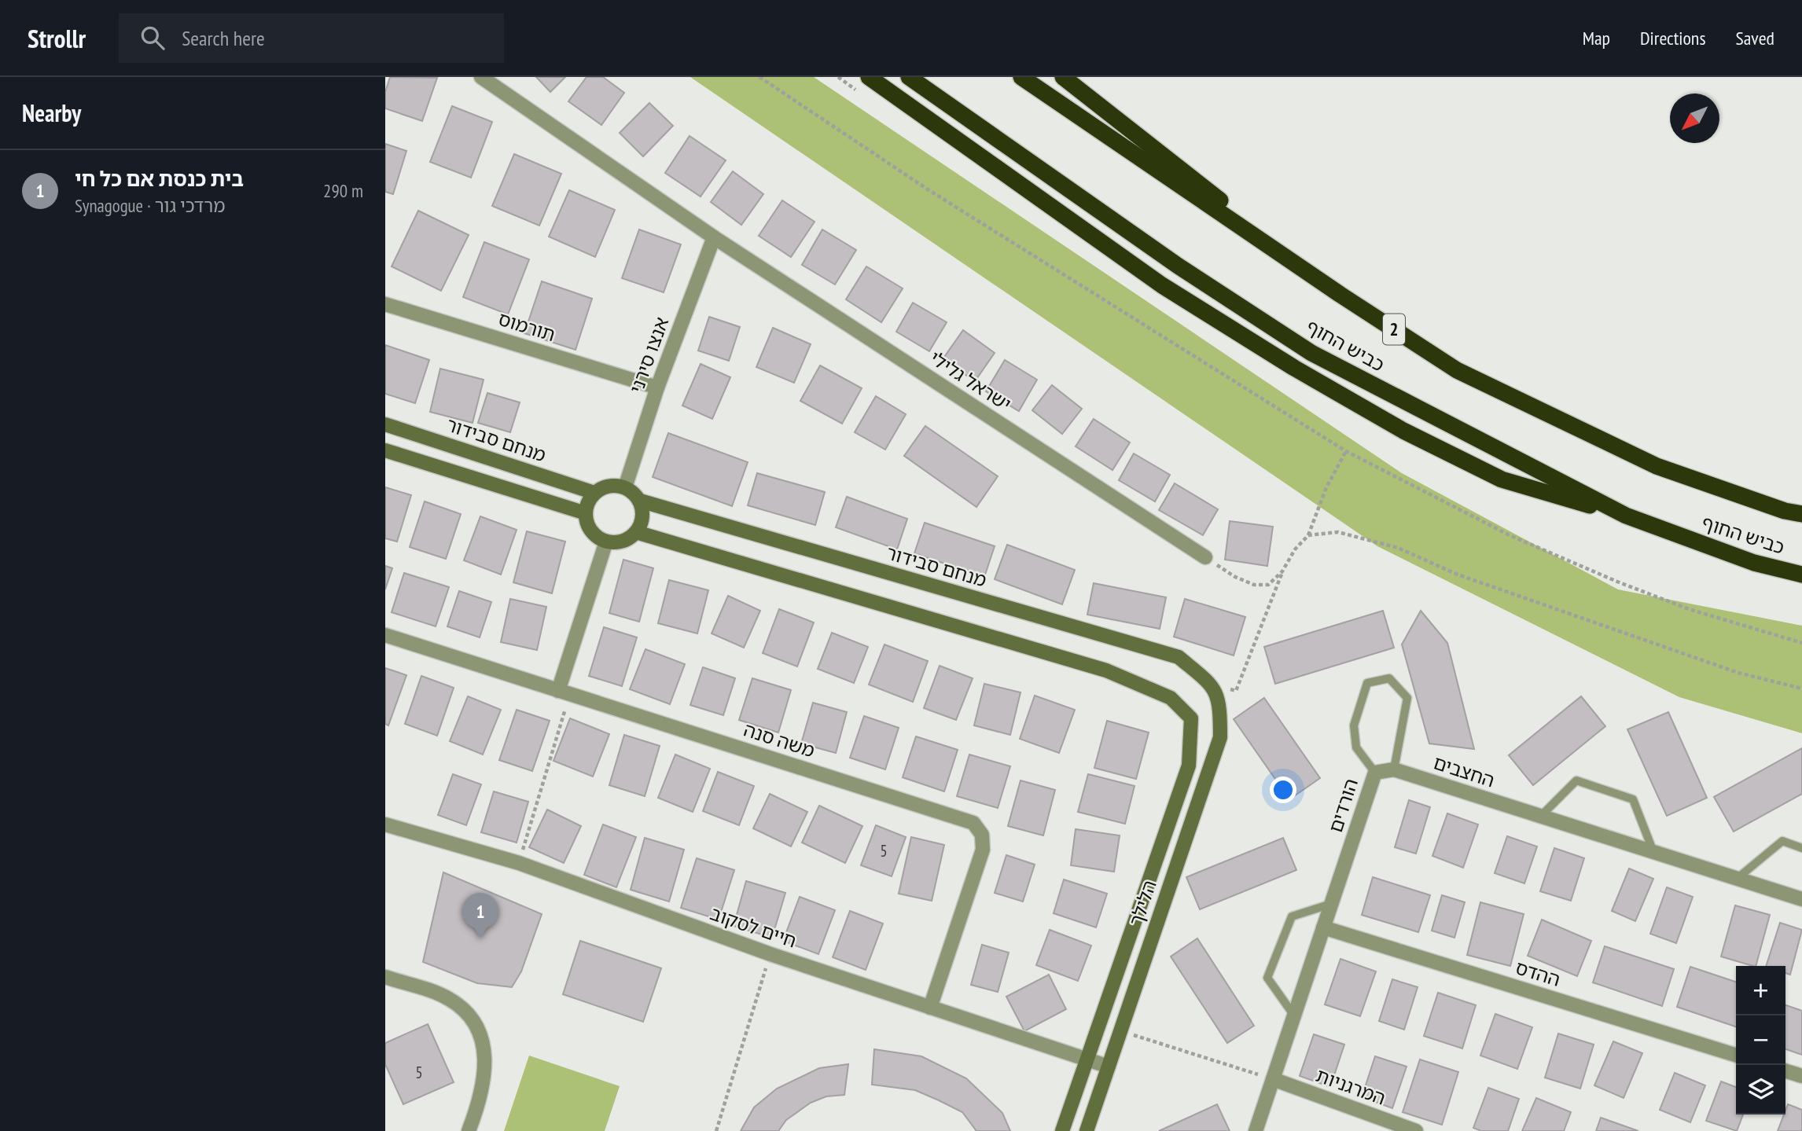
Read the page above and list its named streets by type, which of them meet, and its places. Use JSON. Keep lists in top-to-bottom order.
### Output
{
  "streets": {
    "highway": ["2", "כביש החוף"],
    "street": [
      "תורמוס",
      "אנצו סירני",
      "ישראל גלילי",
      "מנחם סבידור",
      "משה סנה",
      "החצבים",
      "הורדים",
      "הלילך",
      "חיים לסקוב",
      "ההדס",
      "המרגניות"
    ]
  },
  "crossings": [
    ["תורמוס", "אנצו סירני"],
    ["אנצו סירני", "ישראל גלילי"],
    ["אנצו סירני", "מנחם סבידור"],
    ["אנצו סירני", "הלילך"],
    ["מנחם סבידור", "הלילך"],
    ["משה סנה", "חיים לסקוב"],
    ["החצבים", "הורדים"],
    ["הורדים", "ההדס"],
    ["הורדים", "המרגניות"],
    ["הלילך", "חיים לסקוב"]
  ],
  "house_numbers": ["5", "5"],
  "north": "bottom left",
  "page": {
    "header": "Strollr",
    "search": "Search here",
    "nav": ["Map", "Directions", "Saved"],
    "heading": "Nearby",
    "list": [
      {
        "mark": "1",
        "name": "בית כנסת אם כל חי",
        "note": "Synagogue · מרדכי גור",
        "value": "290 m"
      }
    ],
    "pins": "1",
    "map_buttons": ["+", "−"]
  }
}
